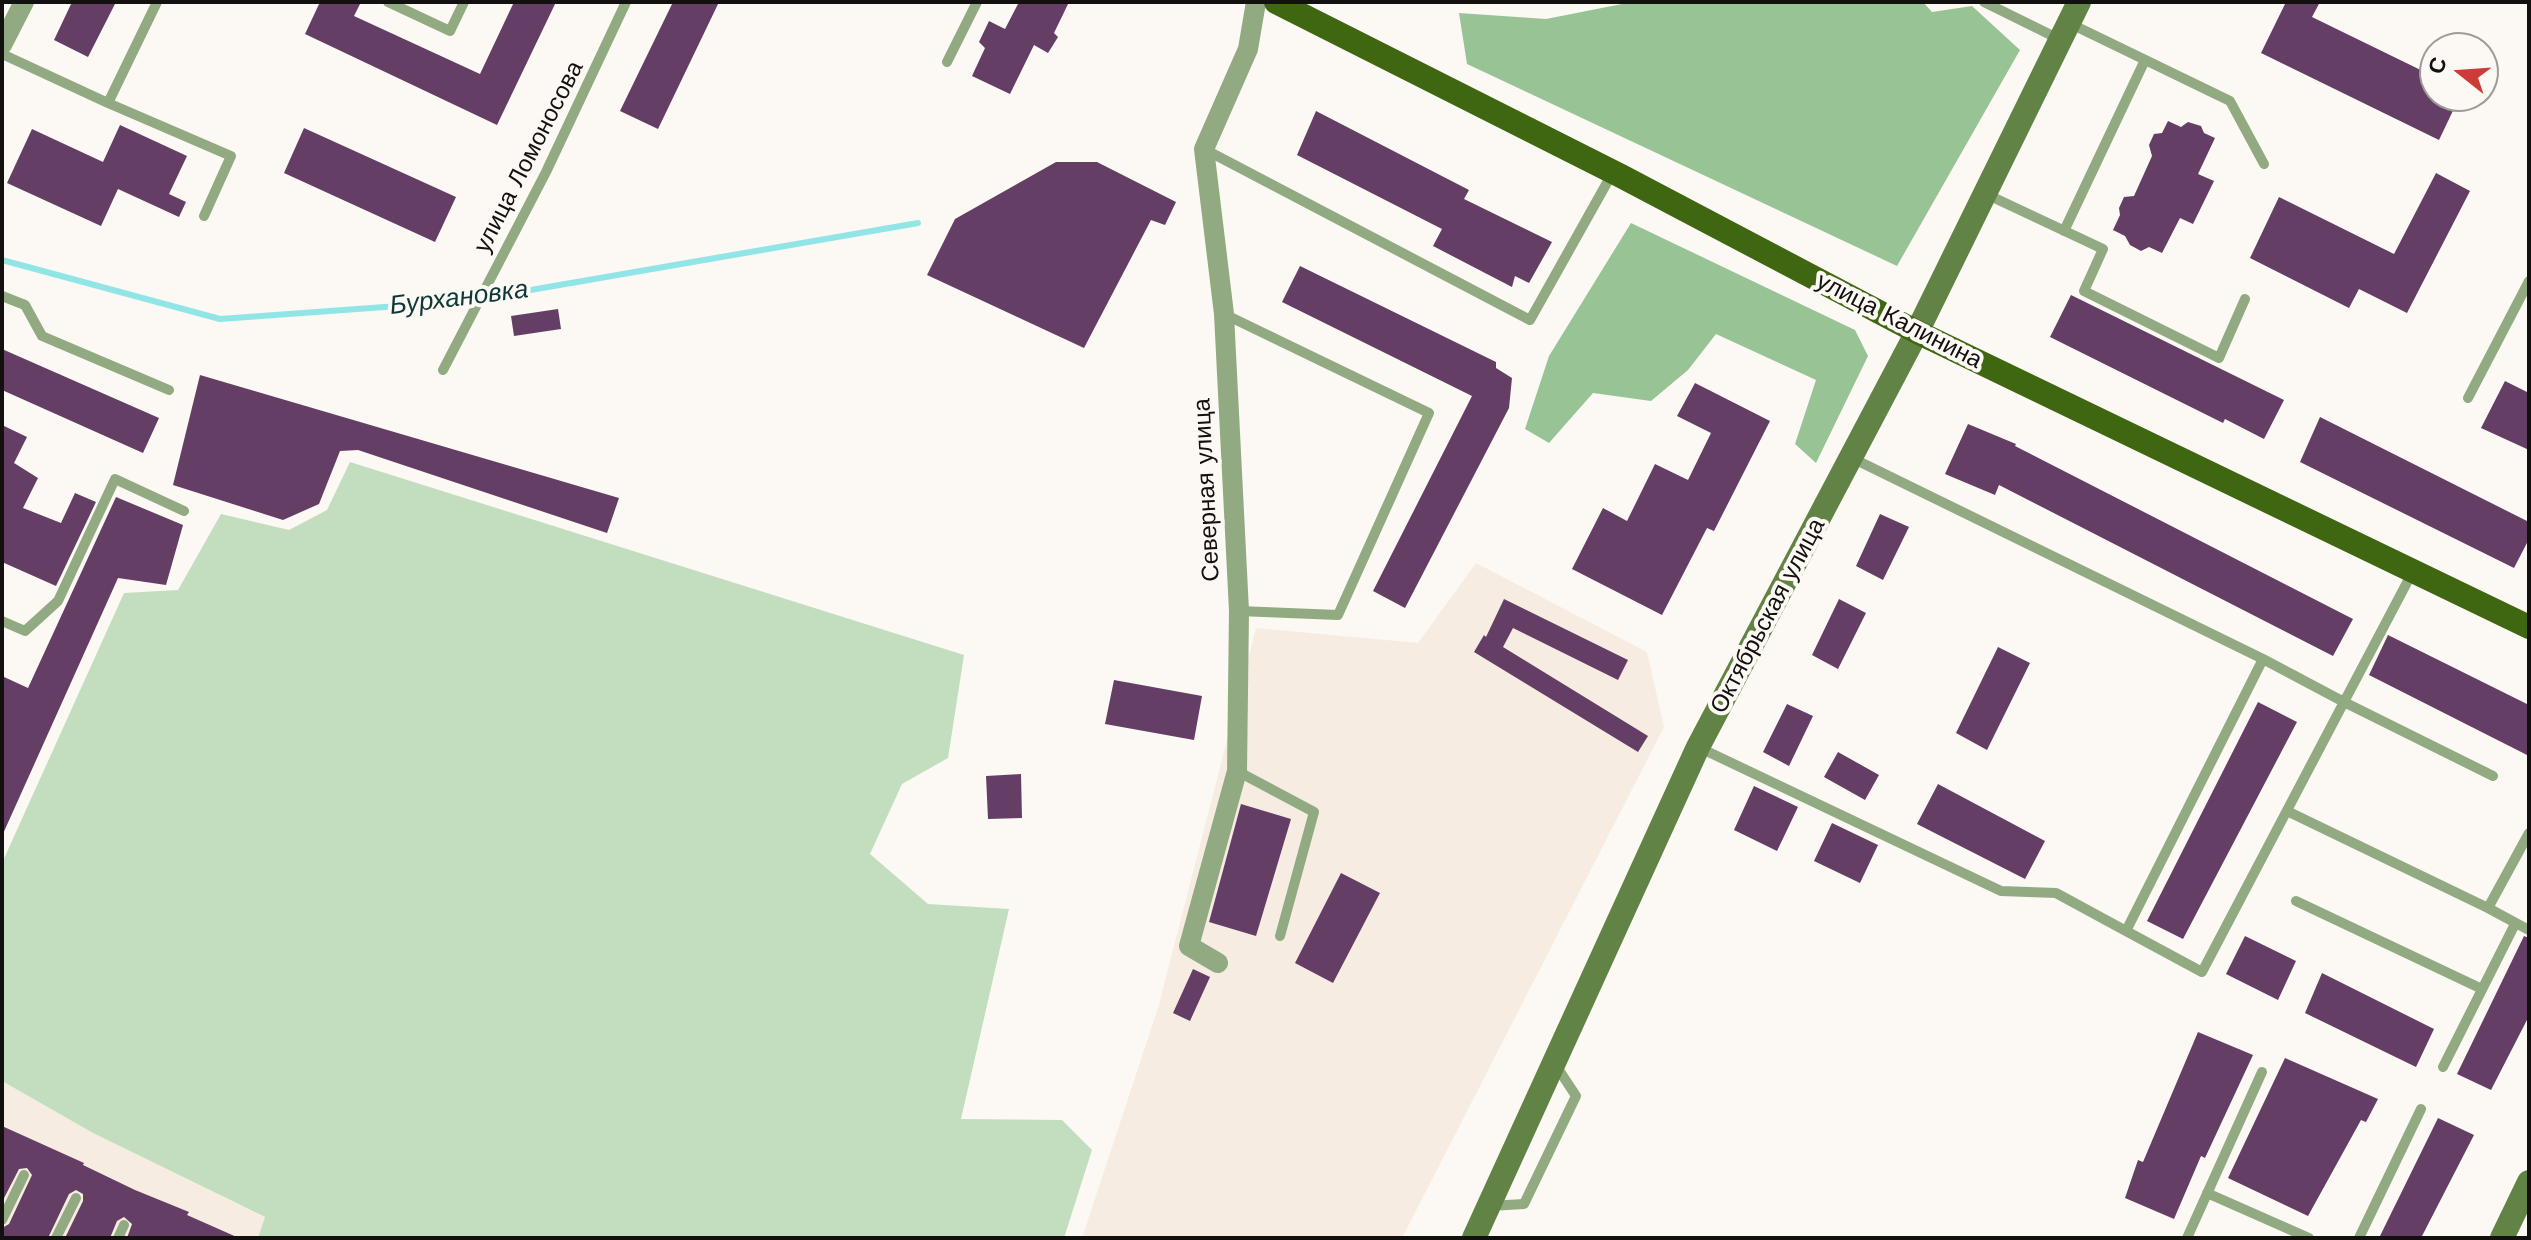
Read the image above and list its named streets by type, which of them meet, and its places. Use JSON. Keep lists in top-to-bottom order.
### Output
{
  "streets": {
    "main road": ["улица Калинина", "Октябрьская улица"],
    "street": ["Северная улица"],
    "lane": ["улица Ломоносова"]
  },
  "crossings": [
    ["улица Калинина", "Октябрьская улица"]
  ],
  "water": ["Бурхановка"],
  "north": "left"
}
